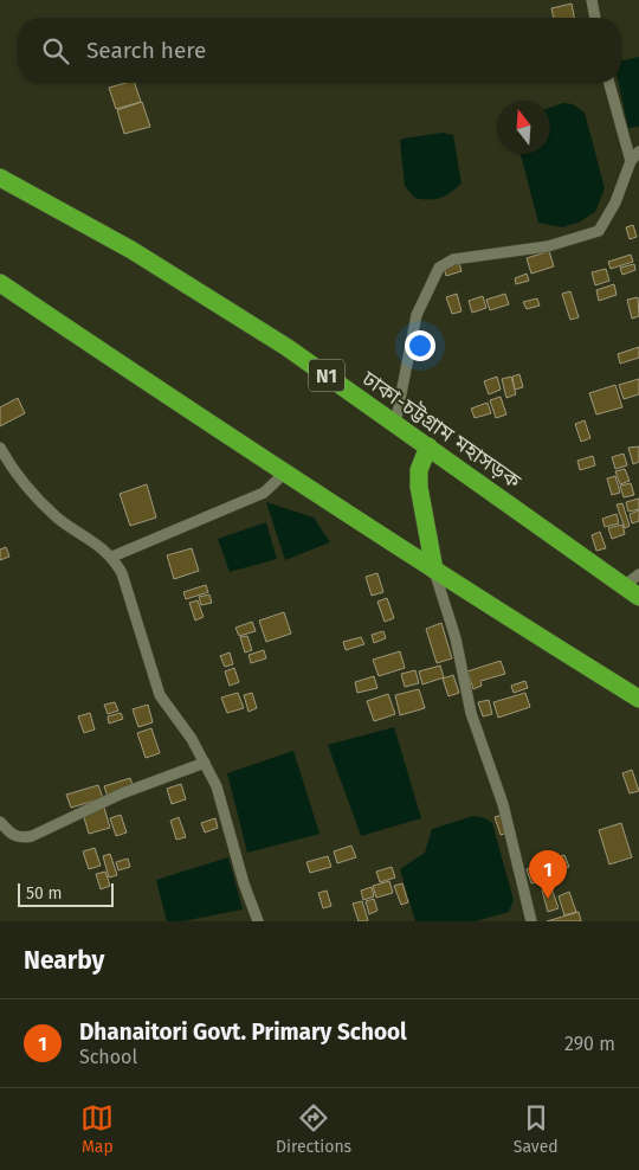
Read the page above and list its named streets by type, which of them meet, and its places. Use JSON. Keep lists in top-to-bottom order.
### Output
{
  "streets": {
    "highway": ["N1", "ঢাকা-চট্টগ্রাম মহাসড়ক"]
  },
  "scale_bar": "50 m",
  "north": "top",
  "page": {
    "search": "Search here",
    "pins": "1",
    "scale": "50 m",
    "heading": "Nearby",
    "list": [
      {
        "mark": "1",
        "name": "Dhanaitori Govt. Primary School",
        "note": "School",
        "value": "290 m"
      }
    ],
    "nav": ["Map", "Directions", "Saved"]
  }
}
